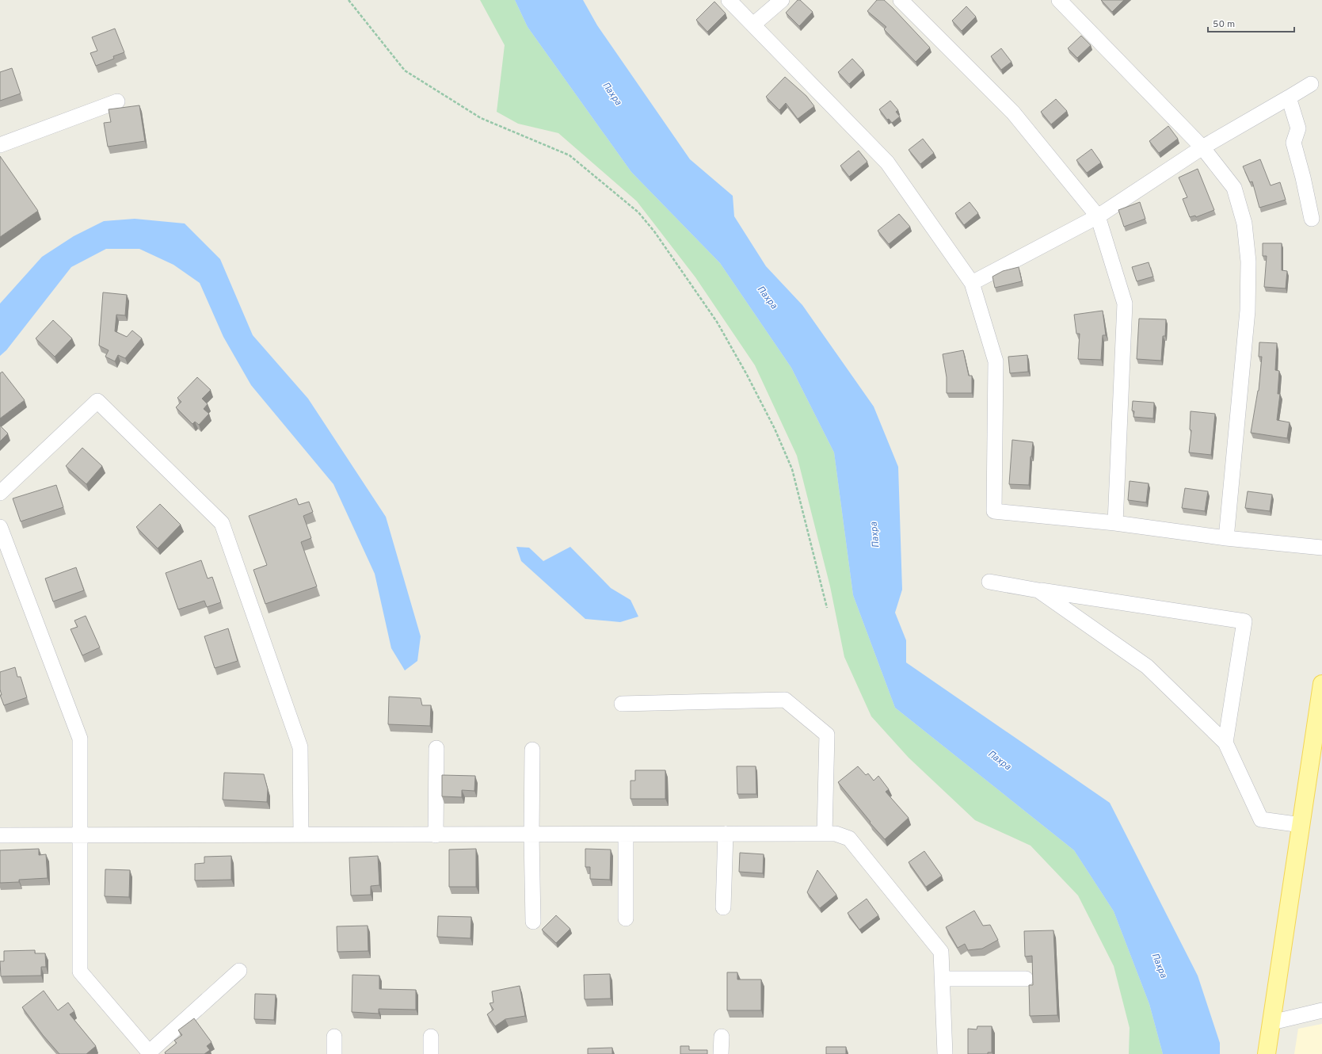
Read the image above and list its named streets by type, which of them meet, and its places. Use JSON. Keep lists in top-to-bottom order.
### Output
{
  "water": ["Пахра"],
  "scale_bar": "50 m"
}
